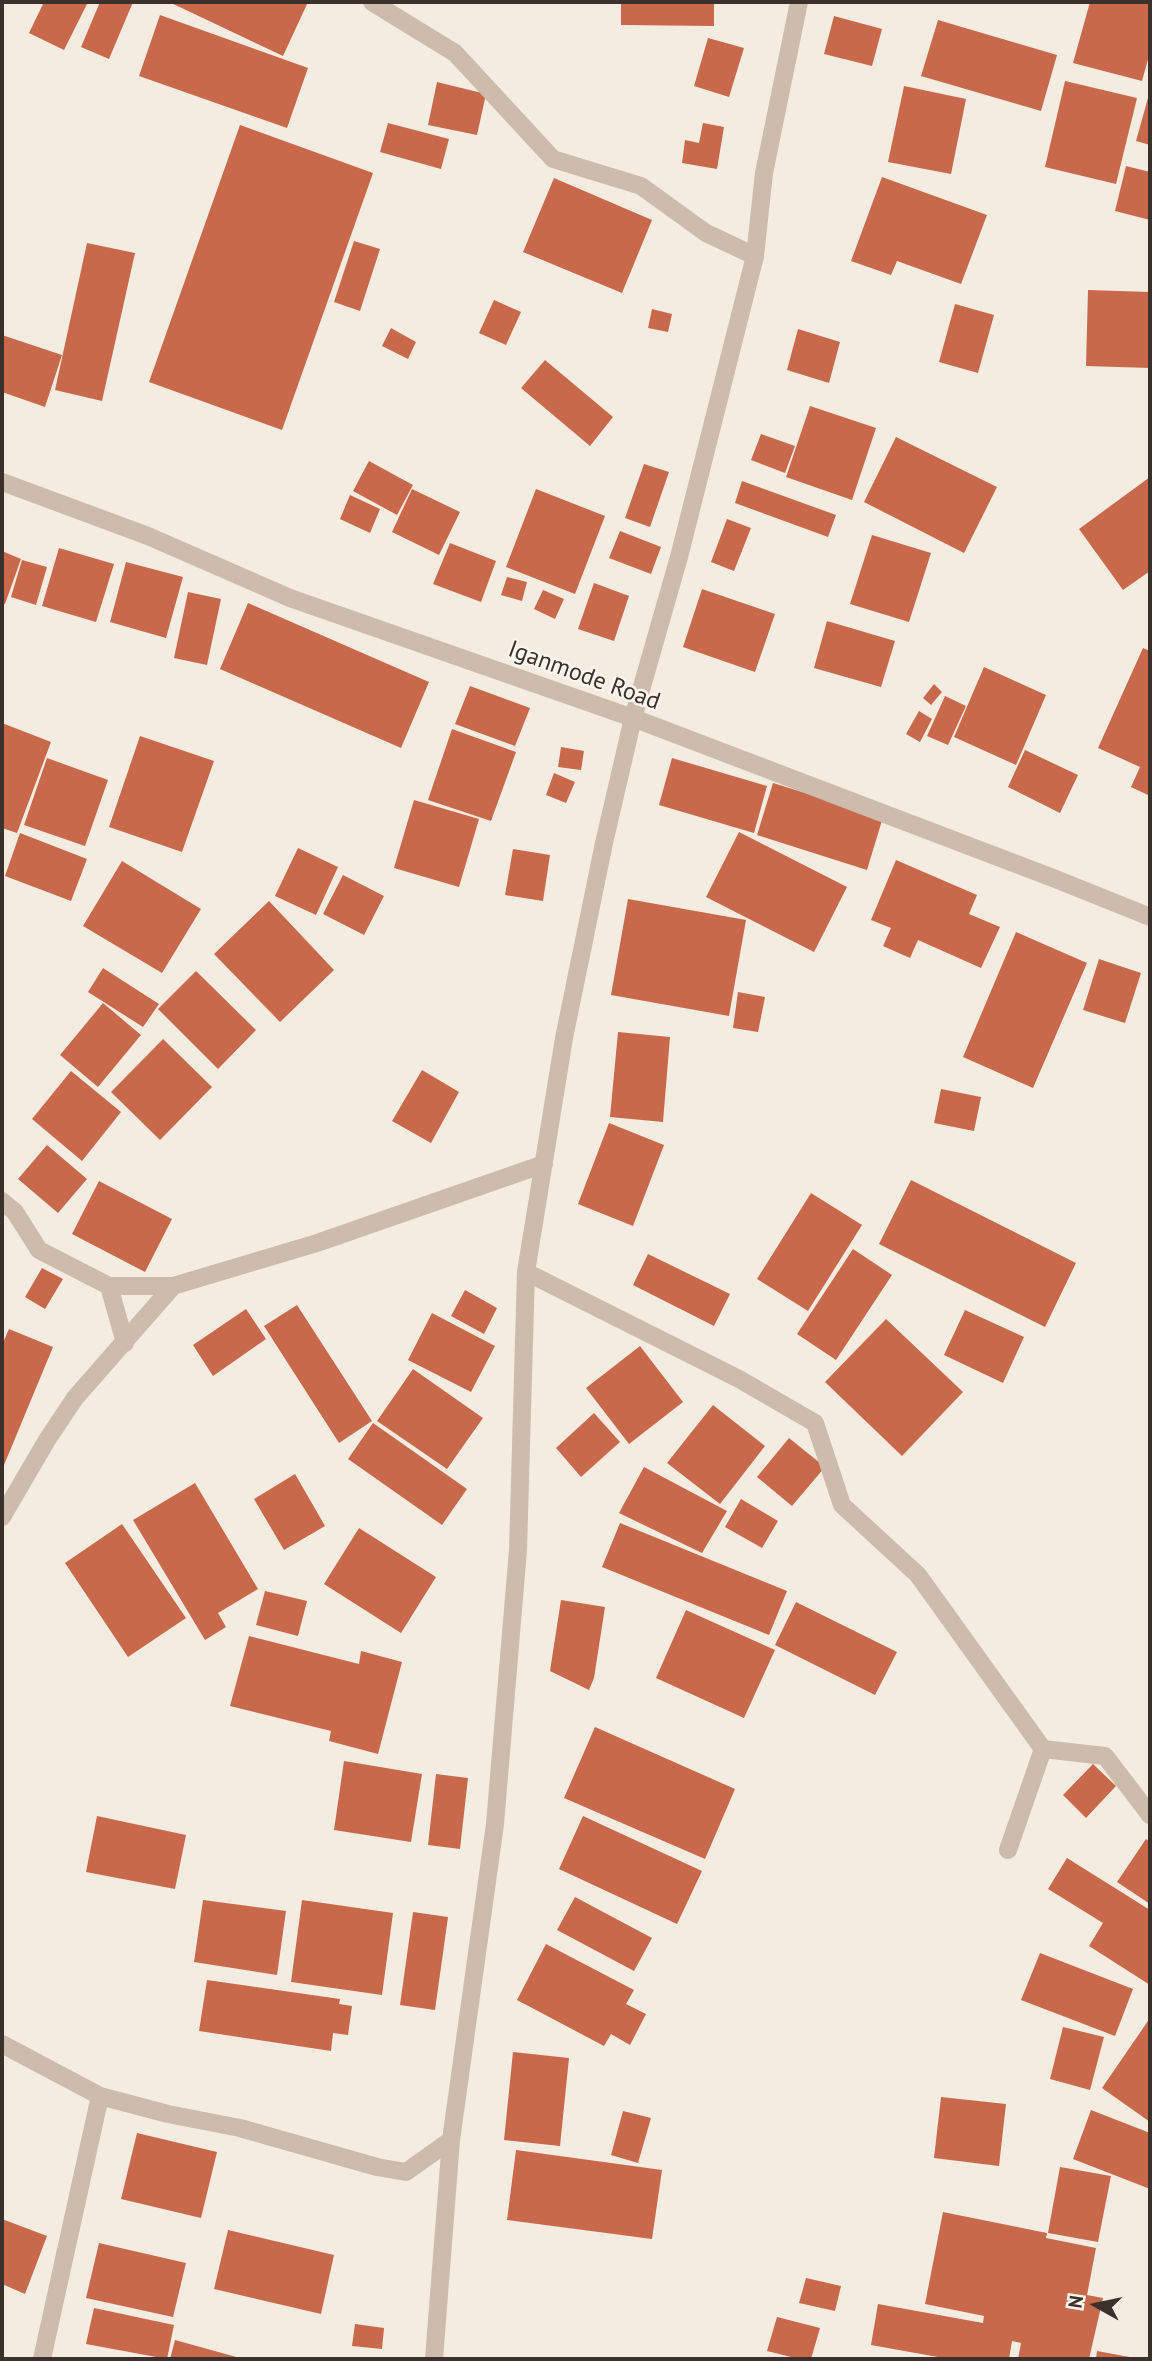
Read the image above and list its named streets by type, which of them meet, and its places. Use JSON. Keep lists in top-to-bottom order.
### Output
{
  "streets": {
    "street": ["Iganmode Road"]
  },
  "north": "left"
}
